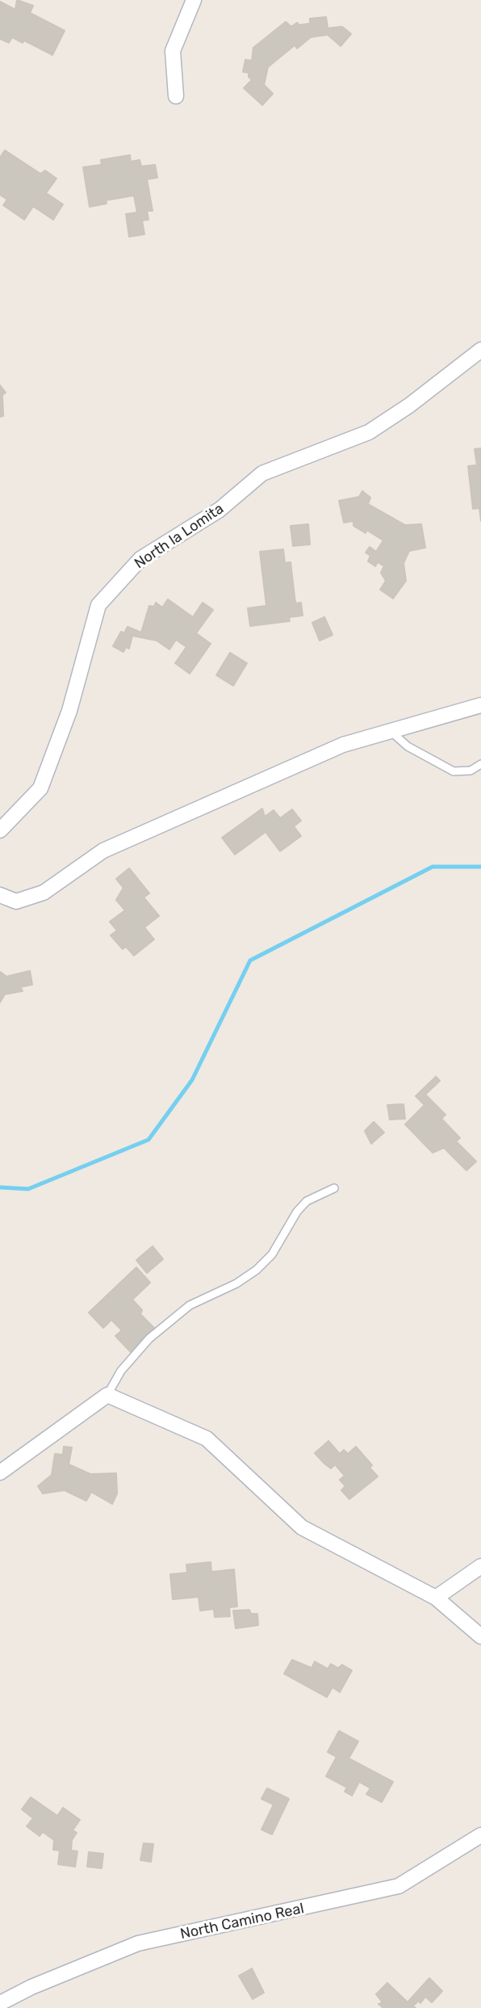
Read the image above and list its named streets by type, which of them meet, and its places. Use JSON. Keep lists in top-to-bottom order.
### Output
{
  "streets": {
    "street": ["North la Lomita", "North Camino Real"]
  }
}
